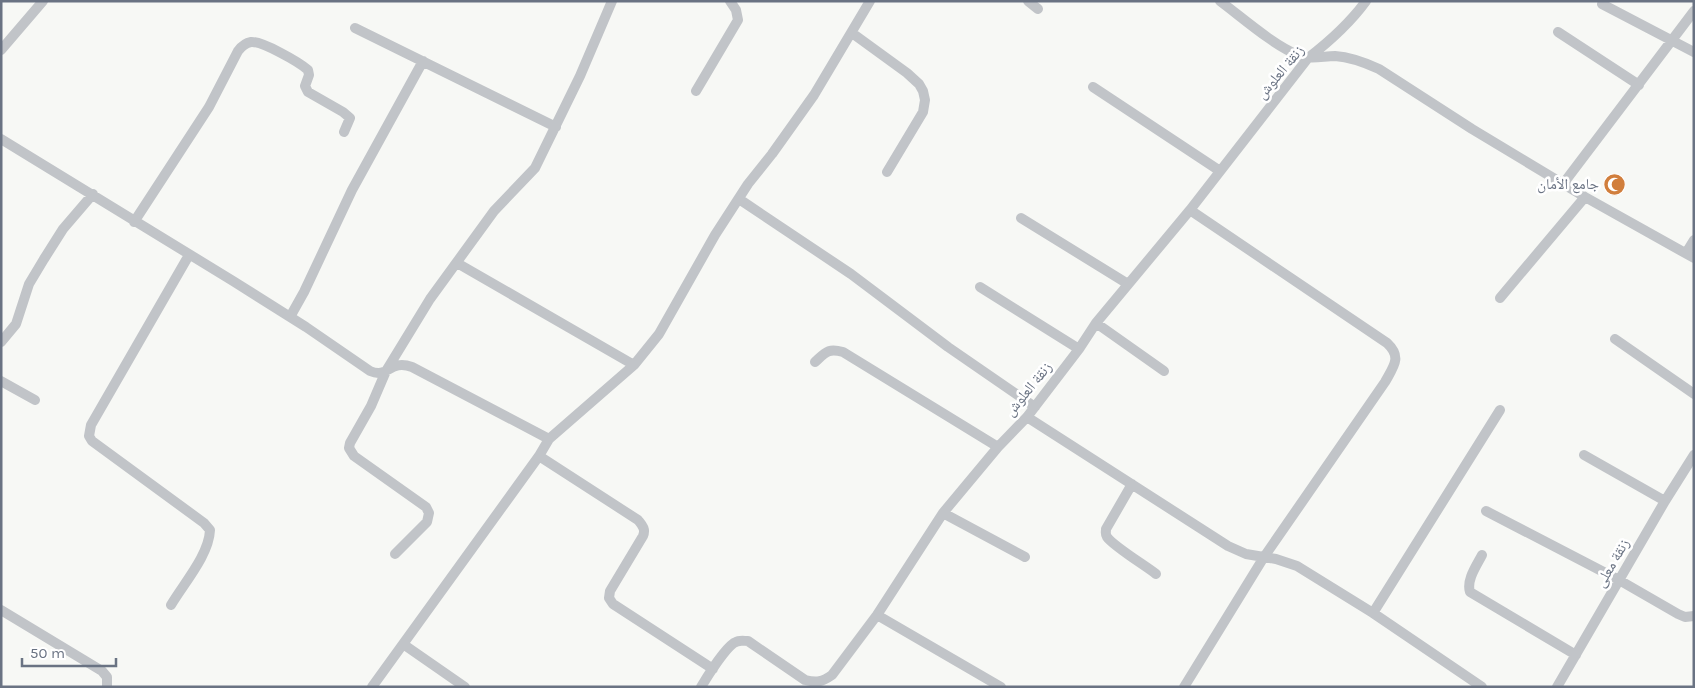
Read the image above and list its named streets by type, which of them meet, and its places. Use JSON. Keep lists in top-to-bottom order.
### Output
{
  "streets": {
    "street": ["زنقة العلوش", "زنقة معلى"]
  },
  "places": {
    "mosque": ["جامع الأمان"]
  },
  "scale_bar": "50 m"
}
